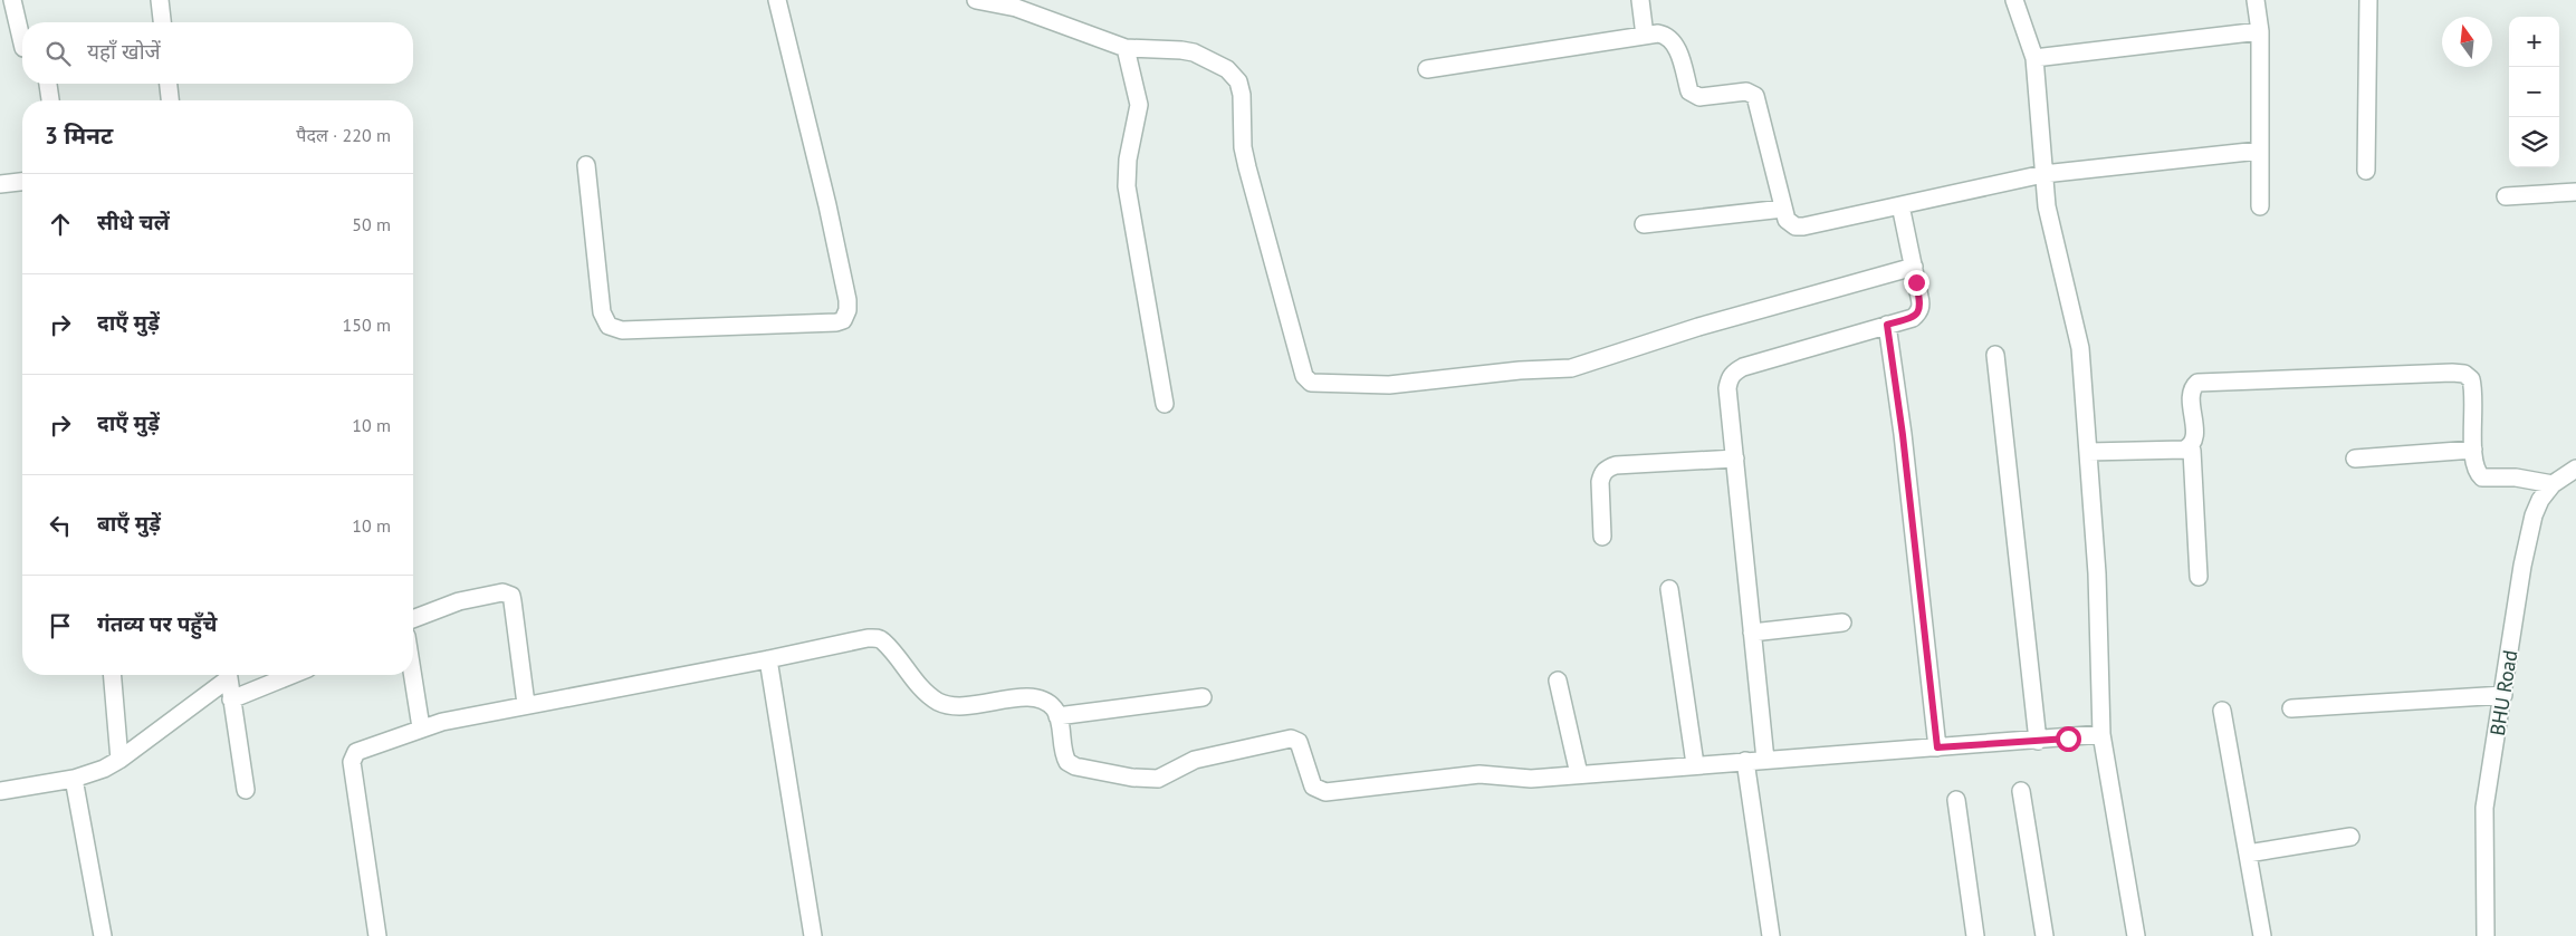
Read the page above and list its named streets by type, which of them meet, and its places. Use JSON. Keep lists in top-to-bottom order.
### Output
{
  "streets": {
    "street": ["BHU Road"]
  },
  "north": "top",
  "page": {
    "map_buttons": ["+", "−"],
    "search": "यहाँ खोजें",
    "heading": ["3 मिनट", "पैदल · 220 m"],
    "list": [
      ["सीधे चलें", "50 m"],
      ["दाएँ मुड़ें", "150 m"],
      ["दाएँ मुड़ें", "10 m"],
      ["बाएँ मुड़ें", "10 m"],
      "गंतव्य पर पहुँचे"
    ]
  }
}
